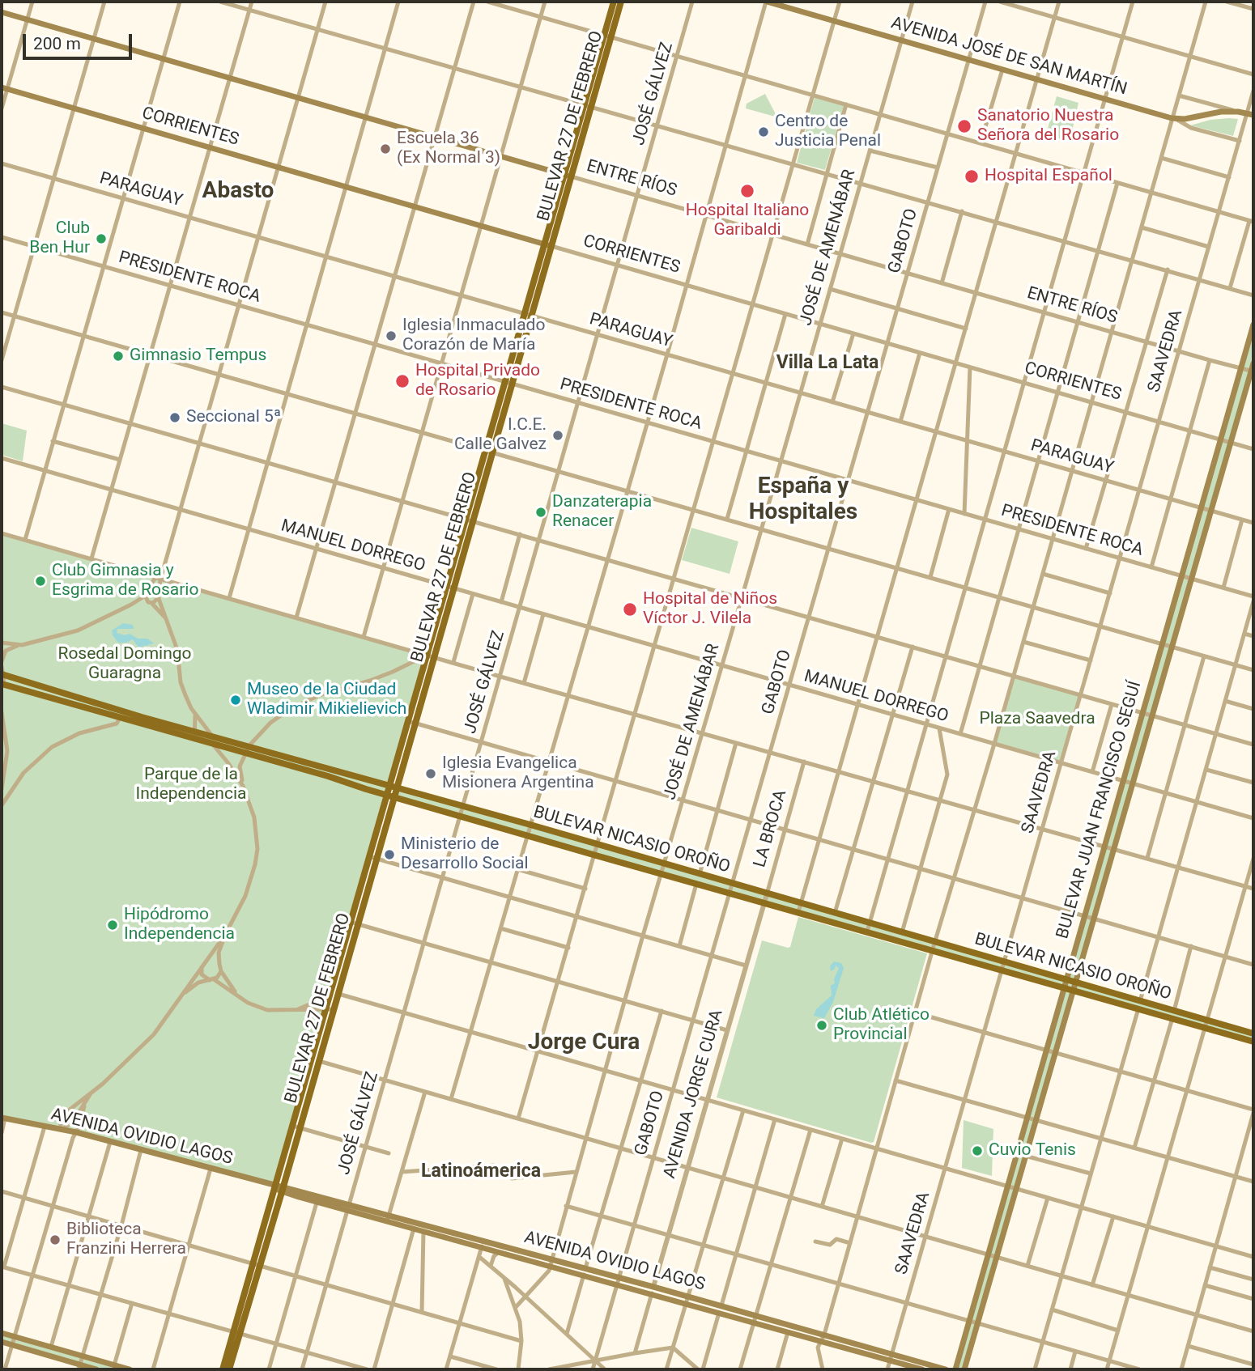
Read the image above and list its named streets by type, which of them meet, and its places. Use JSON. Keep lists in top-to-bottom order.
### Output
{
  "streets": {
    "main road": [
      "AVENIDA JOSÉ DE SAN MARTÍN",
      "BULEVAR 27 DE FEBRERO",
      "CORRIENTES",
      "ENTRE RÍOS",
      "BULEVAR JUAN FRANCISCO SEGUÍ",
      "BULEVAR NICASIO OROÑO",
      "AVENIDA OVIDIO LAGOS"
    ],
    "street": [
      "JOSÉ GÁLVEZ",
      "PARAGUAY",
      "GABOTO",
      "JOSÉ DE AMENÁBAR",
      "PRESIDENTE ROCA",
      "SAAVEDRA",
      "MANUEL DORREGO",
      "LA BROCA",
      "AVENIDA JORGE CURA"
    ]
  },
  "crossings": [
    ["AVENIDA JOSÉ DE SAN MARTÍN", "GABOTO"],
    ["AVENIDA JOSÉ DE SAN MARTÍN", "JOSÉ DE AMENÁBAR"],
    ["AVENIDA JOSÉ DE SAN MARTÍN", "SAAVEDRA"],
    ["JOSÉ GÁLVEZ", "CORRIENTES"],
    ["JOSÉ GÁLVEZ", "ENTRE RÍOS"],
    ["JOSÉ GÁLVEZ", "PARAGUAY"],
    ["JOSÉ GÁLVEZ", "PRESIDENTE ROCA"],
    ["JOSÉ GÁLVEZ", "MANUEL DORREGO"],
    ["JOSÉ GÁLVEZ", "BULEVAR NICASIO OROÑO"],
    ["JOSÉ GÁLVEZ", "AVENIDA OVIDIO LAGOS"],
    ["BULEVAR 27 DE FEBRERO", "CORRIENTES"],
    ["BULEVAR 27 DE FEBRERO", "ENTRE RÍOS"],
    ["BULEVAR 27 DE FEBRERO", "PARAGUAY"],
    ["BULEVAR 27 DE FEBRERO", "PRESIDENTE ROCA"],
    ["BULEVAR 27 DE FEBRERO", "MANUEL DORREGO"],
    ["BULEVAR 27 DE FEBRERO", "BULEVAR NICASIO OROÑO"],
    ["BULEVAR 27 DE FEBRERO", "AVENIDA OVIDIO LAGOS"],
    ["CORRIENTES", "GABOTO"],
    ["CORRIENTES", "JOSÉ DE AMENÁBAR"],
    ["CORRIENTES", "SAAVEDRA"],
    ["CORRIENTES", "BULEVAR JUAN FRANCISCO SEGUÍ"],
    ["ENTRE RÍOS", "GABOTO"],
    ["ENTRE RÍOS", "JOSÉ DE AMENÁBAR"],
    ["ENTRE RÍOS", "SAAVEDRA"],
    ["ENTRE RÍOS", "BULEVAR JUAN FRANCISCO SEGUÍ"],
    ["PARAGUAY", "GABOTO"],
    ["PARAGUAY", "JOSÉ DE AMENÁBAR"],
    ["PARAGUAY", "SAAVEDRA"],
    ["PARAGUAY", "BULEVAR JUAN FRANCISCO SEGUÍ"],
    ["GABOTO", "PRESIDENTE ROCA"],
    ["GABOTO", "MANUEL DORREGO"],
    ["GABOTO", "BULEVAR NICASIO OROÑO"],
    ["GABOTO", "AVENIDA OVIDIO LAGOS"],
    ["JOSÉ DE AMENÁBAR", "PRESIDENTE ROCA"],
    ["JOSÉ DE AMENÁBAR", "MANUEL DORREGO"],
    ["JOSÉ DE AMENÁBAR", "BULEVAR NICASIO OROÑO"],
    ["JOSÉ DE AMENÁBAR", "AVENIDA OVIDIO LAGOS"],
    ["PRESIDENTE ROCA", "SAAVEDRA"],
    ["PRESIDENTE ROCA", "BULEVAR JUAN FRANCISCO SEGUÍ"],
    ["SAAVEDRA", "MANUEL DORREGO"],
    ["SAAVEDRA", "BULEVAR NICASIO OROÑO"],
    ["SAAVEDRA", "AVENIDA OVIDIO LAGOS"],
    ["MANUEL DORREGO", "BULEVAR JUAN FRANCISCO SEGUÍ"],
    ["BULEVAR JUAN FRANCISCO SEGUÍ", "BULEVAR NICASIO OROÑO"],
    ["LA BROCA", "BULEVAR NICASIO OROÑO"],
    ["LA BROCA", "AVENIDA JORGE CURA"],
    ["BULEVAR NICASIO OROÑO", "AVENIDA JORGE CURA"],
    ["AVENIDA JORGE CURA", "AVENIDA OVIDIO LAGOS"]
  ],
  "districts": [
    "Abasto",
    "Villa La Lata",
    "España y Hospitales",
    "Jorge Cura",
    "Latinoámerica"
  ],
  "parks": ["Rosedal Domingo Guaragna", "Plaza Saavedra", "Parque de la Independencia"],
  "places": [
    "Sanatorio Nuestra Señora del Rosario",
    "Centro de Justicia Penal",
    "Escuela 36 (Ex Normal 3)",
    "Hospital Español",
    "Hospital Italiano Garibaldi",
    "Club Ben Hur",
    "Iglesia Inmaculado Corazón de María",
    "Gimnasio Tempus",
    "Hospital Privado de Rosario",
    "Seccional 5ª",
    "I.C.E. Calle Galvez",
    "Danzaterapia Renacer",
    "Club Gimnasia y Esgrima de Rosario",
    "Hospital de Niños Víctor J. Vilela",
    "Museo de la Ciudad Wladimir Mikielievich",
    "Iglesia Evangelica Misionera Argentina",
    "Ministerio de Desarrollo Social",
    "Hipódromo Independencia",
    "Club Atlético Provincial",
    "Cuvio Tenis",
    "Biblioteca Franzini Herrera"
  ],
  "scale_bar": "200 m"
}
